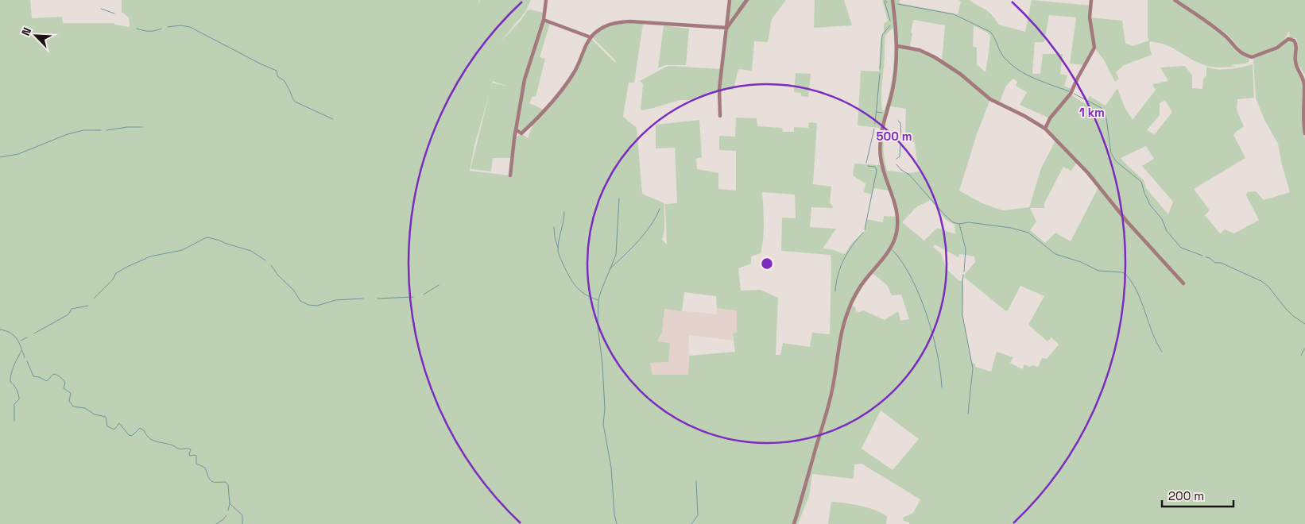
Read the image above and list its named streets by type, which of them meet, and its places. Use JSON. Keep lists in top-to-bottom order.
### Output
{
  "scale_bar": "200 m",
  "north": "top left",
  "rings": ["1 km", "500 m"]
}
